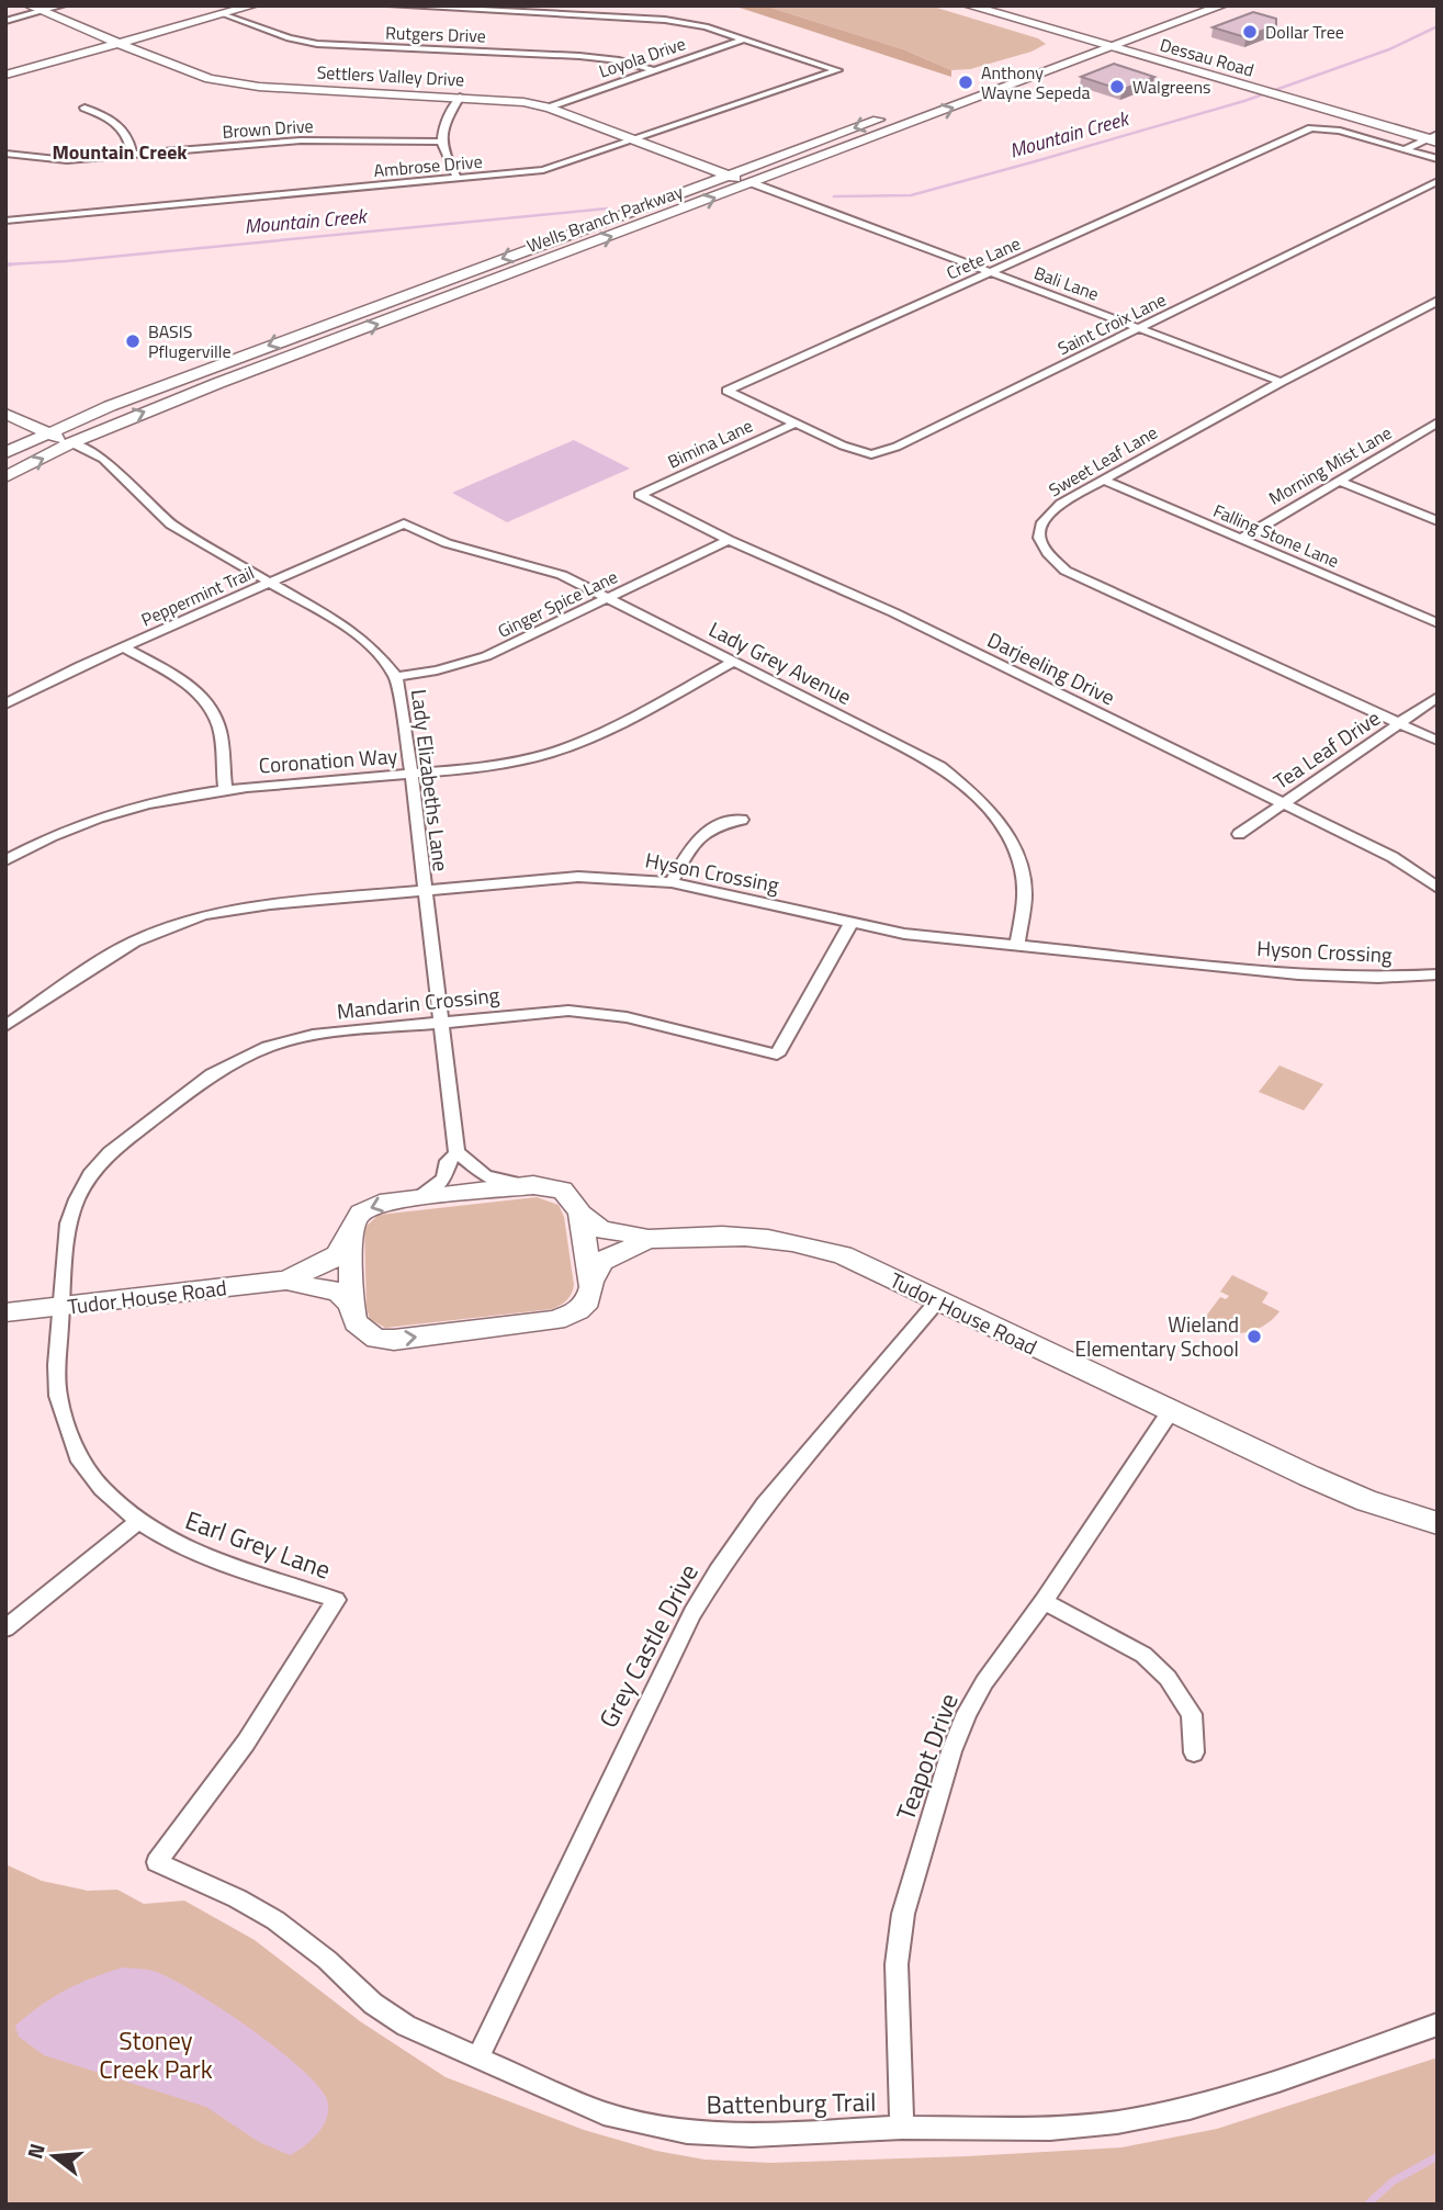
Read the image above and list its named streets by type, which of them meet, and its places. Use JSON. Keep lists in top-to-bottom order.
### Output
{
  "streets": {
    "main road": ["Dessau Road"],
    "street": [
      "Rutgers Drive",
      "Loyola Drive",
      "Settlers Valley Drive",
      "Brown Drive",
      "Ambrose Drive",
      "Wells Branch Parkway",
      "Crete Lane",
      "Bali Lane",
      "Saint Croix Lane",
      "Bimina Lane",
      "Sweet Leaf Lane",
      "Morning Mist Lane",
      "Falling Stone Lane",
      "Peppermint Trail",
      "Ginger Spice Lane",
      "Lady Grey Avenue",
      "Darjeeling Drive",
      "Tea Leaf Drive",
      "Coronation Way",
      "Lady Elizabeths Lane",
      "Hyson Crossing",
      "Mandarin Crossing",
      "Tudor House Road",
      "Earl Grey Lane",
      "Grey Castle Drive",
      "Teapot Drive",
      "Battenburg Trail"
    ]
  },
  "crossings": [
    ["Rutgers Drive", "Loyola Drive"],
    ["Loyola Drive", "Settlers Valley Drive"],
    ["Loyola Drive", "Ambrose Drive"],
    ["Dessau Road", "Wells Branch Parkway"],
    ["Settlers Valley Drive", "Ambrose Drive"],
    ["Settlers Valley Drive", "Wells Branch Parkway"],
    ["Settlers Valley Drive", "Bali Lane"],
    ["Wells Branch Parkway", "Bali Lane"],
    ["Wells Branch Parkway", "Lady Elizabeths Lane"],
    ["Crete Lane", "Bali Lane"],
    ["Crete Lane", "Saint Croix Lane"],
    ["Crete Lane", "Bimina Lane"],
    ["Bali Lane", "Saint Croix Lane"],
    ["Bali Lane", "Sweet Leaf Lane"],
    ["Saint Croix Lane", "Bimina Lane"],
    ["Bimina Lane", "Darjeeling Drive"],
    ["Sweet Leaf Lane", "Falling Stone Lane"],
    ["Sweet Leaf Lane", "Tea Leaf Drive"],
    ["Morning Mist Lane", "Falling Stone Lane"],
    ["Peppermint Trail", "Lady Grey Avenue"],
    ["Peppermint Trail", "Lady Elizabeths Lane"],
    ["Ginger Spice Lane", "Lady Grey Avenue"],
    ["Ginger Spice Lane", "Darjeeling Drive"],
    ["Ginger Spice Lane", "Lady Elizabeths Lane"],
    ["Lady Grey Avenue", "Coronation Way"],
    ["Lady Grey Avenue", "Hyson Crossing"],
    ["Darjeeling Drive", "Tea Leaf Drive"],
    ["Coronation Way", "Lady Elizabeths Lane"],
    ["Lady Elizabeths Lane", "Hyson Crossing"],
    ["Lady Elizabeths Lane", "Mandarin Crossing"],
    ["Hyson Crossing", "Mandarin Crossing"],
    ["Mandarin Crossing", "Tudor House Road"],
    ["Mandarin Crossing", "Earl Grey Lane"],
    ["Tudor House Road", "Earl Grey Lane"],
    ["Tudor House Road", "Grey Castle Drive"],
    ["Tudor House Road", "Teapot Drive"],
    ["Earl Grey Lane", "Battenburg Trail"],
    ["Grey Castle Drive", "Battenburg Trail"],
    ["Teapot Drive", "Battenburg Trail"]
  ],
  "districts": ["Mountain Creek"],
  "water": ["Mountain Creek"],
  "parks": ["Stoney Creek Park"],
  "places": [
    "Dollar Tree",
    "Anthony Wayne Sepeda",
    "Walgreens",
    "BASIS Pflugerville",
    "Wieland Elementary School"
  ],
  "north": "left"
}
